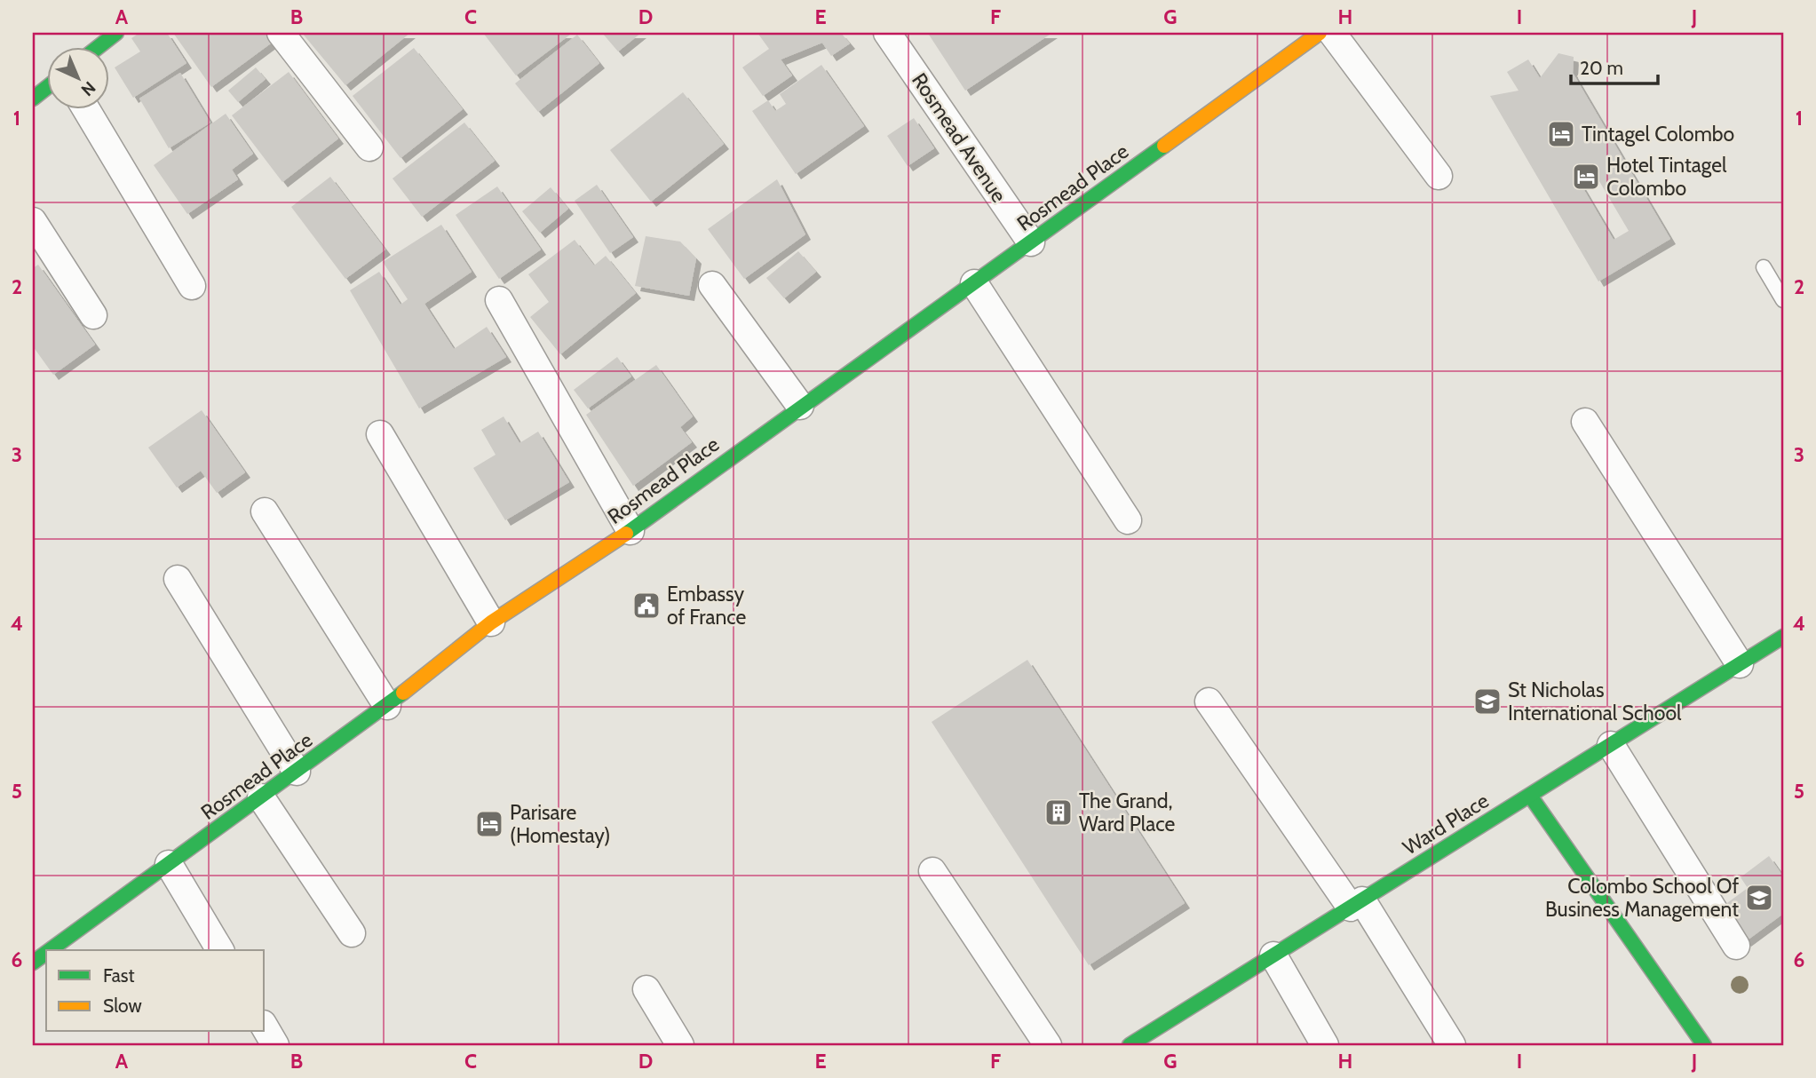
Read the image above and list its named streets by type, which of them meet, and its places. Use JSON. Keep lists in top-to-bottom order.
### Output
{
  "streets": {
    "street": ["Rosmead Avenue", "Rosmead Place", "Ward Place"]
  },
  "crossings": [
    ["Rosmead Avenue", "Rosmead Place"]
  ],
  "places": {
    "hotel": ["Tintagel Colombo", "Hotel Tintagel Colombo", "Parisare (Homestay)"],
    "public building": ["Embassy of France"],
    "school or university": ["St Nicholas International School", "Colombo School Of Business Management"],
    "building": ["The Grand, Ward Place"]
  },
  "legend": ["Fast", "Slow"],
  "scale_bar": "20 m",
  "north": "bottom right",
  "grid": {
    "columns": [
      "A",
      "B",
      "C",
      "D",
      "E",
      "F",
      "G",
      "H",
      "I",
      "J"
    ],
    "rows": [
      "1",
      "2",
      "3",
      "4",
      "5",
      "6"
    ]
  }
}
